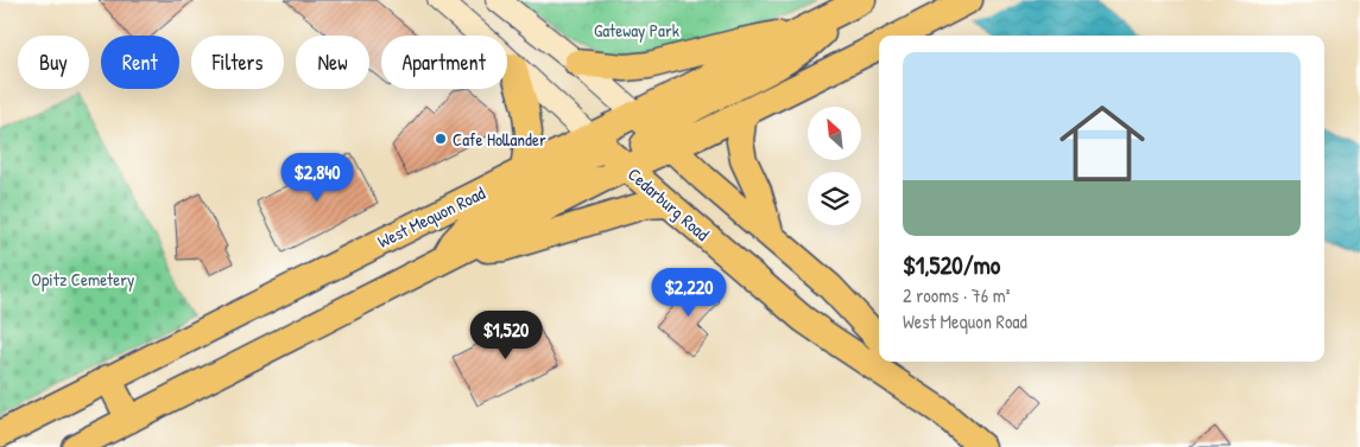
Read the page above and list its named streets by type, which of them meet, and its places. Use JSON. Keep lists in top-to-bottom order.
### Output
{
  "streets": {
    "main road": ["Cedarburg Road", "West Mequon Road"]
  },
  "crossings": [
    ["Cedarburg Road", "West Mequon Road"]
  ],
  "parks": ["Gateway Park", "Opitz Cemetery"],
  "places": ["Cafe Hollander"],
  "north": "top left",
  "page": {
    "chip": [
      "Buy",
      "Rent",
      "Filters",
      "New",
      "Apartment"
    ],
    "list": [
      {
        "name": "$1,520/mo",
        "note": "2 rooms · 76 m² · West Mequon Road"
      }
    ],
    "price": ["$2,840", "$2,220", "$1,520"]
  }
}
